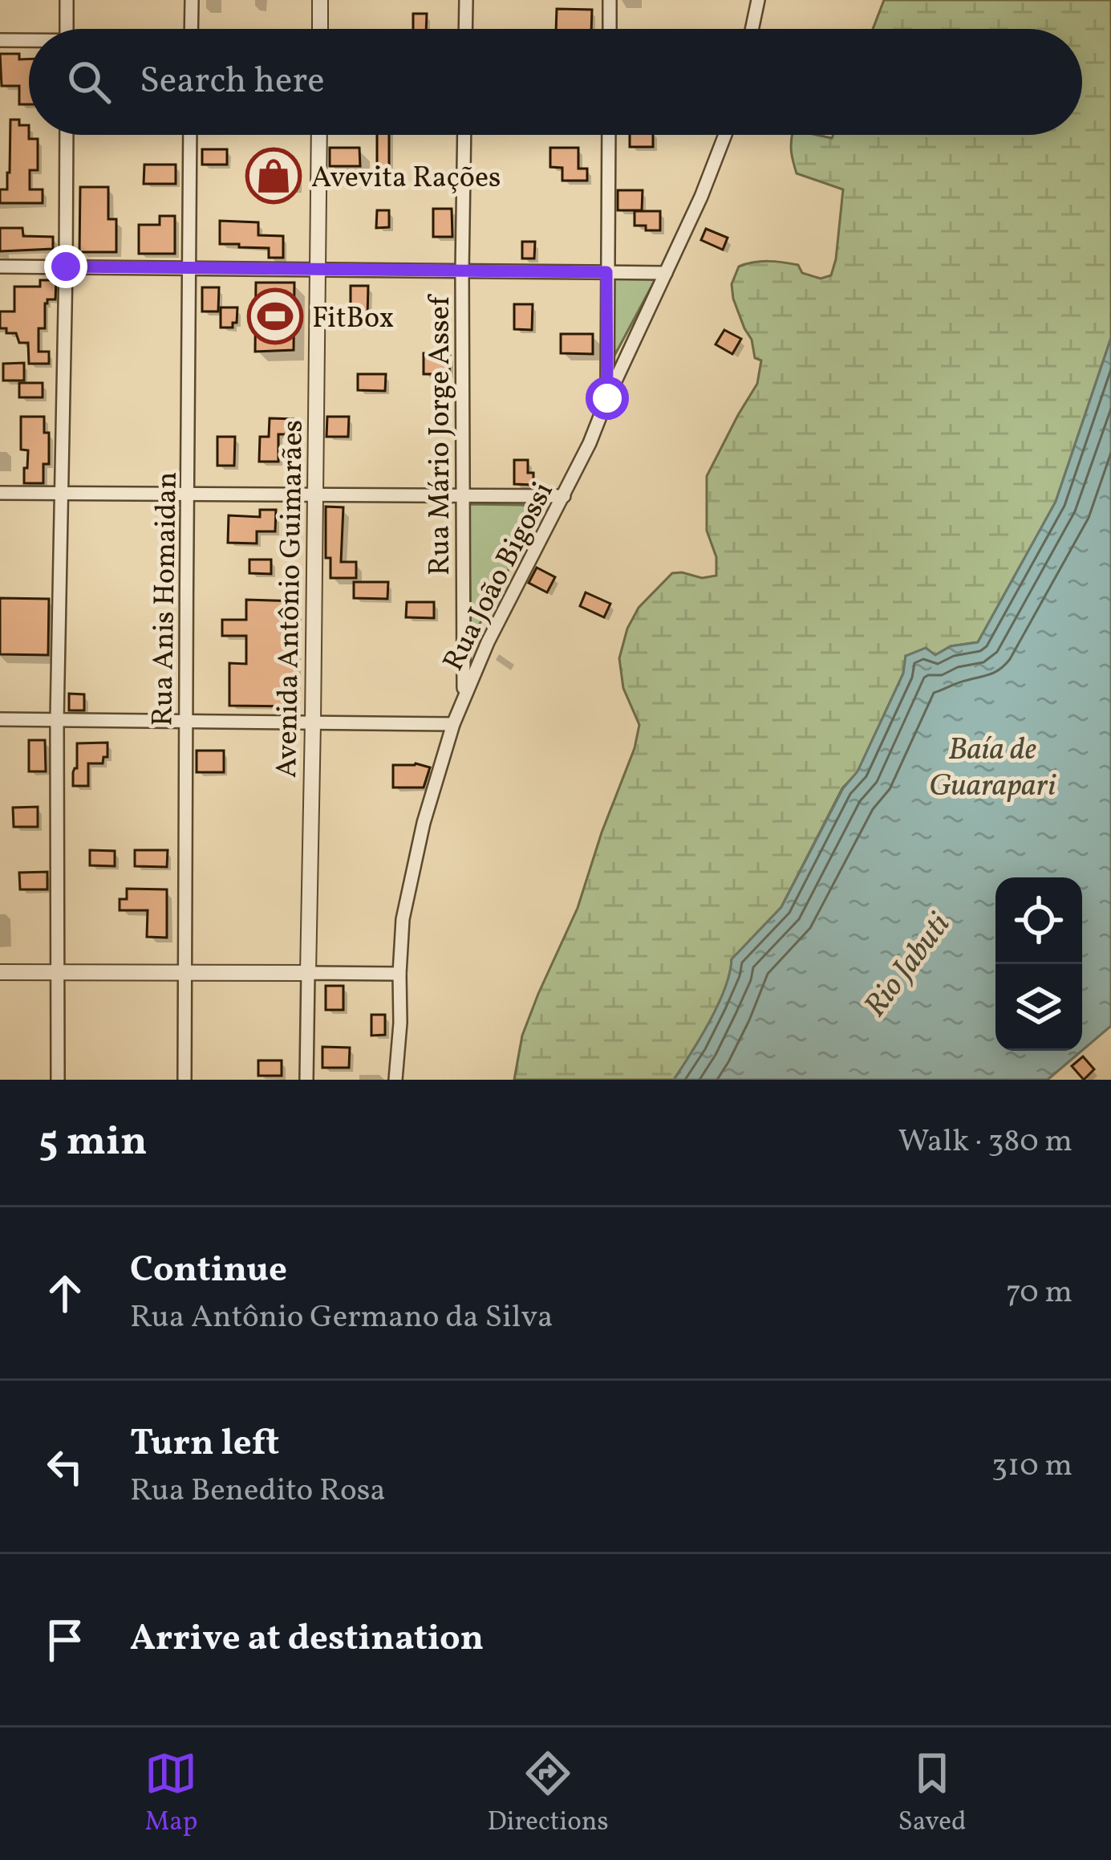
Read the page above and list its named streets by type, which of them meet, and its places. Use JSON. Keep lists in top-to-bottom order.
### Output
{
  "streets": {
    "street": [
      "Rua Mário Jorge Assef",
      "Rua João Bigossi",
      "Rua Anis Homaidan",
      "Avenida Antônio Guimarães"
    ]
  },
  "crossings": [
    ["Rua Mário Jorge Assef", "Rua João Bigossi"]
  ],
  "water": ["Baía de Guarapari", "Rio Jabuti"],
  "places": {
    "shop": ["Avevita Rações"],
    "sports": ["FitBox"]
  },
  "page": {
    "search": "Search here",
    "heading": ["5 min", "Walk · 380 m"],
    "list": [
      ["Continue", "Rua Antônio Germano da Silva", "70 m"],
      ["Turn left", "Rua Benedito Rosa", "310 m"],
      "Arrive at destination"
    ],
    "nav": ["Map", "Directions", "Saved"]
  }
}
